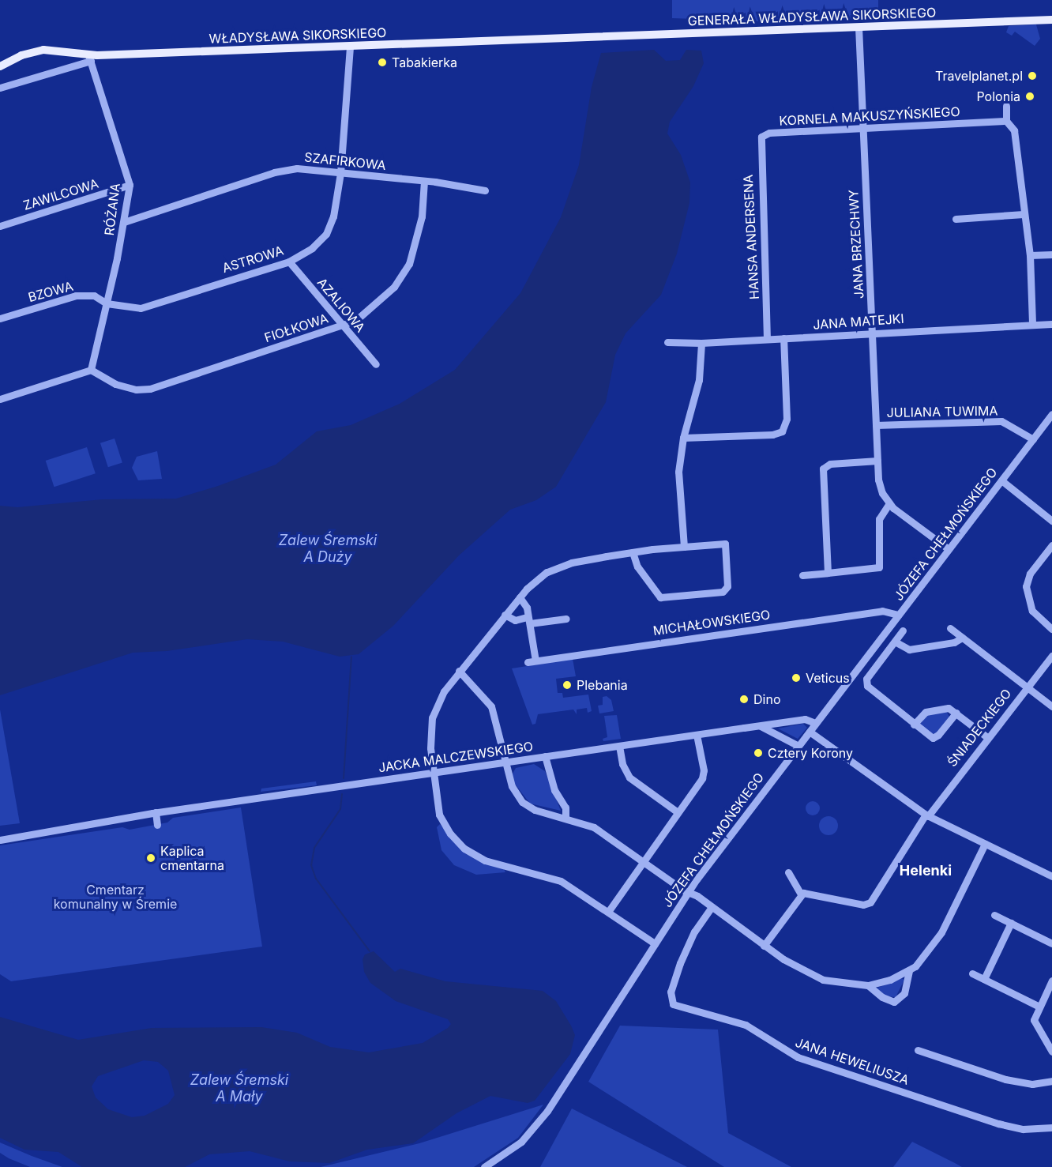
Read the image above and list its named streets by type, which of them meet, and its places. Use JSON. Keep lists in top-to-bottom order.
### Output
{
  "streets": {
    "main road": ["GENERAŁA WŁADYSŁAWA SIKORSKIEGO", "WŁADYSŁAWA SIKORSKIEGO"],
    "street": [
      "KORNELA MAKUSZYŃSKIEGO",
      "SZAFIRKOWA",
      "ZAWILCOWA",
      "RÓŻANA",
      "HANSA ANDERSENA",
      "JANA BRZECHWY",
      "ASTROWA",
      "BZOWA",
      "AZALIOWA",
      "JANA MATEJKI",
      "FIOŁKOWA",
      "JULIANA TUWIMA",
      "JÓZEFA CHEŁMOŃSKIEGO",
      "MICHAŁOWSKIEGO",
      "ŚNIADECKIEGO",
      "JACKA MALCZEWSKIEGO",
      "JANA HEWELIUSZA"
    ]
  },
  "crossings": [
    ["GENERAŁA WŁADYSŁAWA SIKORSKIEGO", "WŁADYSŁAWA SIKORSKIEGO"],
    ["GENERAŁA WŁADYSŁAWA SIKORSKIEGO", "JANA BRZECHWY"],
    ["WŁADYSŁAWA SIKORSKIEGO", "RÓŻANA"],
    ["WŁADYSŁAWA SIKORSKIEGO", "ASTROWA"],
    ["KORNELA MAKUSZYŃSKIEGO", "HANSA ANDERSENA"],
    ["KORNELA MAKUSZYŃSKIEGO", "JANA BRZECHWY"],
    ["SZAFIRKOWA", "RÓŻANA"],
    ["SZAFIRKOWA", "ASTROWA"],
    ["SZAFIRKOWA", "FIOŁKOWA"],
    ["ZAWILCOWA", "RÓŻANA"],
    ["RÓŻANA", "ASTROWA"],
    ["RÓŻANA", "BZOWA"],
    ["RÓŻANA", "FIOŁKOWA"],
    ["HANSA ANDERSENA", "JANA MATEJKI"],
    ["JANA BRZECHWY", "JANA MATEJKI"],
    ["JANA BRZECHWY", "JULIANA TUWIMA"],
    ["JANA BRZECHWY", "JÓZEFA CHEŁMOŃSKIEGO"],
    ["ASTROWA", "BZOWA"],
    ["ASTROWA", "AZALIOWA"],
    ["AZALIOWA", "FIOŁKOWA"],
    ["JULIANA TUWIMA", "JÓZEFA CHEŁMOŃSKIEGO"],
    ["JÓZEFA CHEŁMOŃSKIEGO", "MICHAŁOWSKIEGO"],
    ["JÓZEFA CHEŁMOŃSKIEGO", "JACKA MALCZEWSKIEGO"]
  ],
  "districts": ["Helenki"],
  "water": ["Zalew Śremski A Duży", "Zalew Śremski A Mały"],
  "parks": ["Cmentarz komunalny w Śremie"],
  "places": [
    "Tabakierka",
    "Travelplanet.pl",
    "Polonia",
    "Veticus",
    "Plebania",
    "Dino",
    "Cztery Korony",
    "Kaplica cmentarna"
  ]
}
